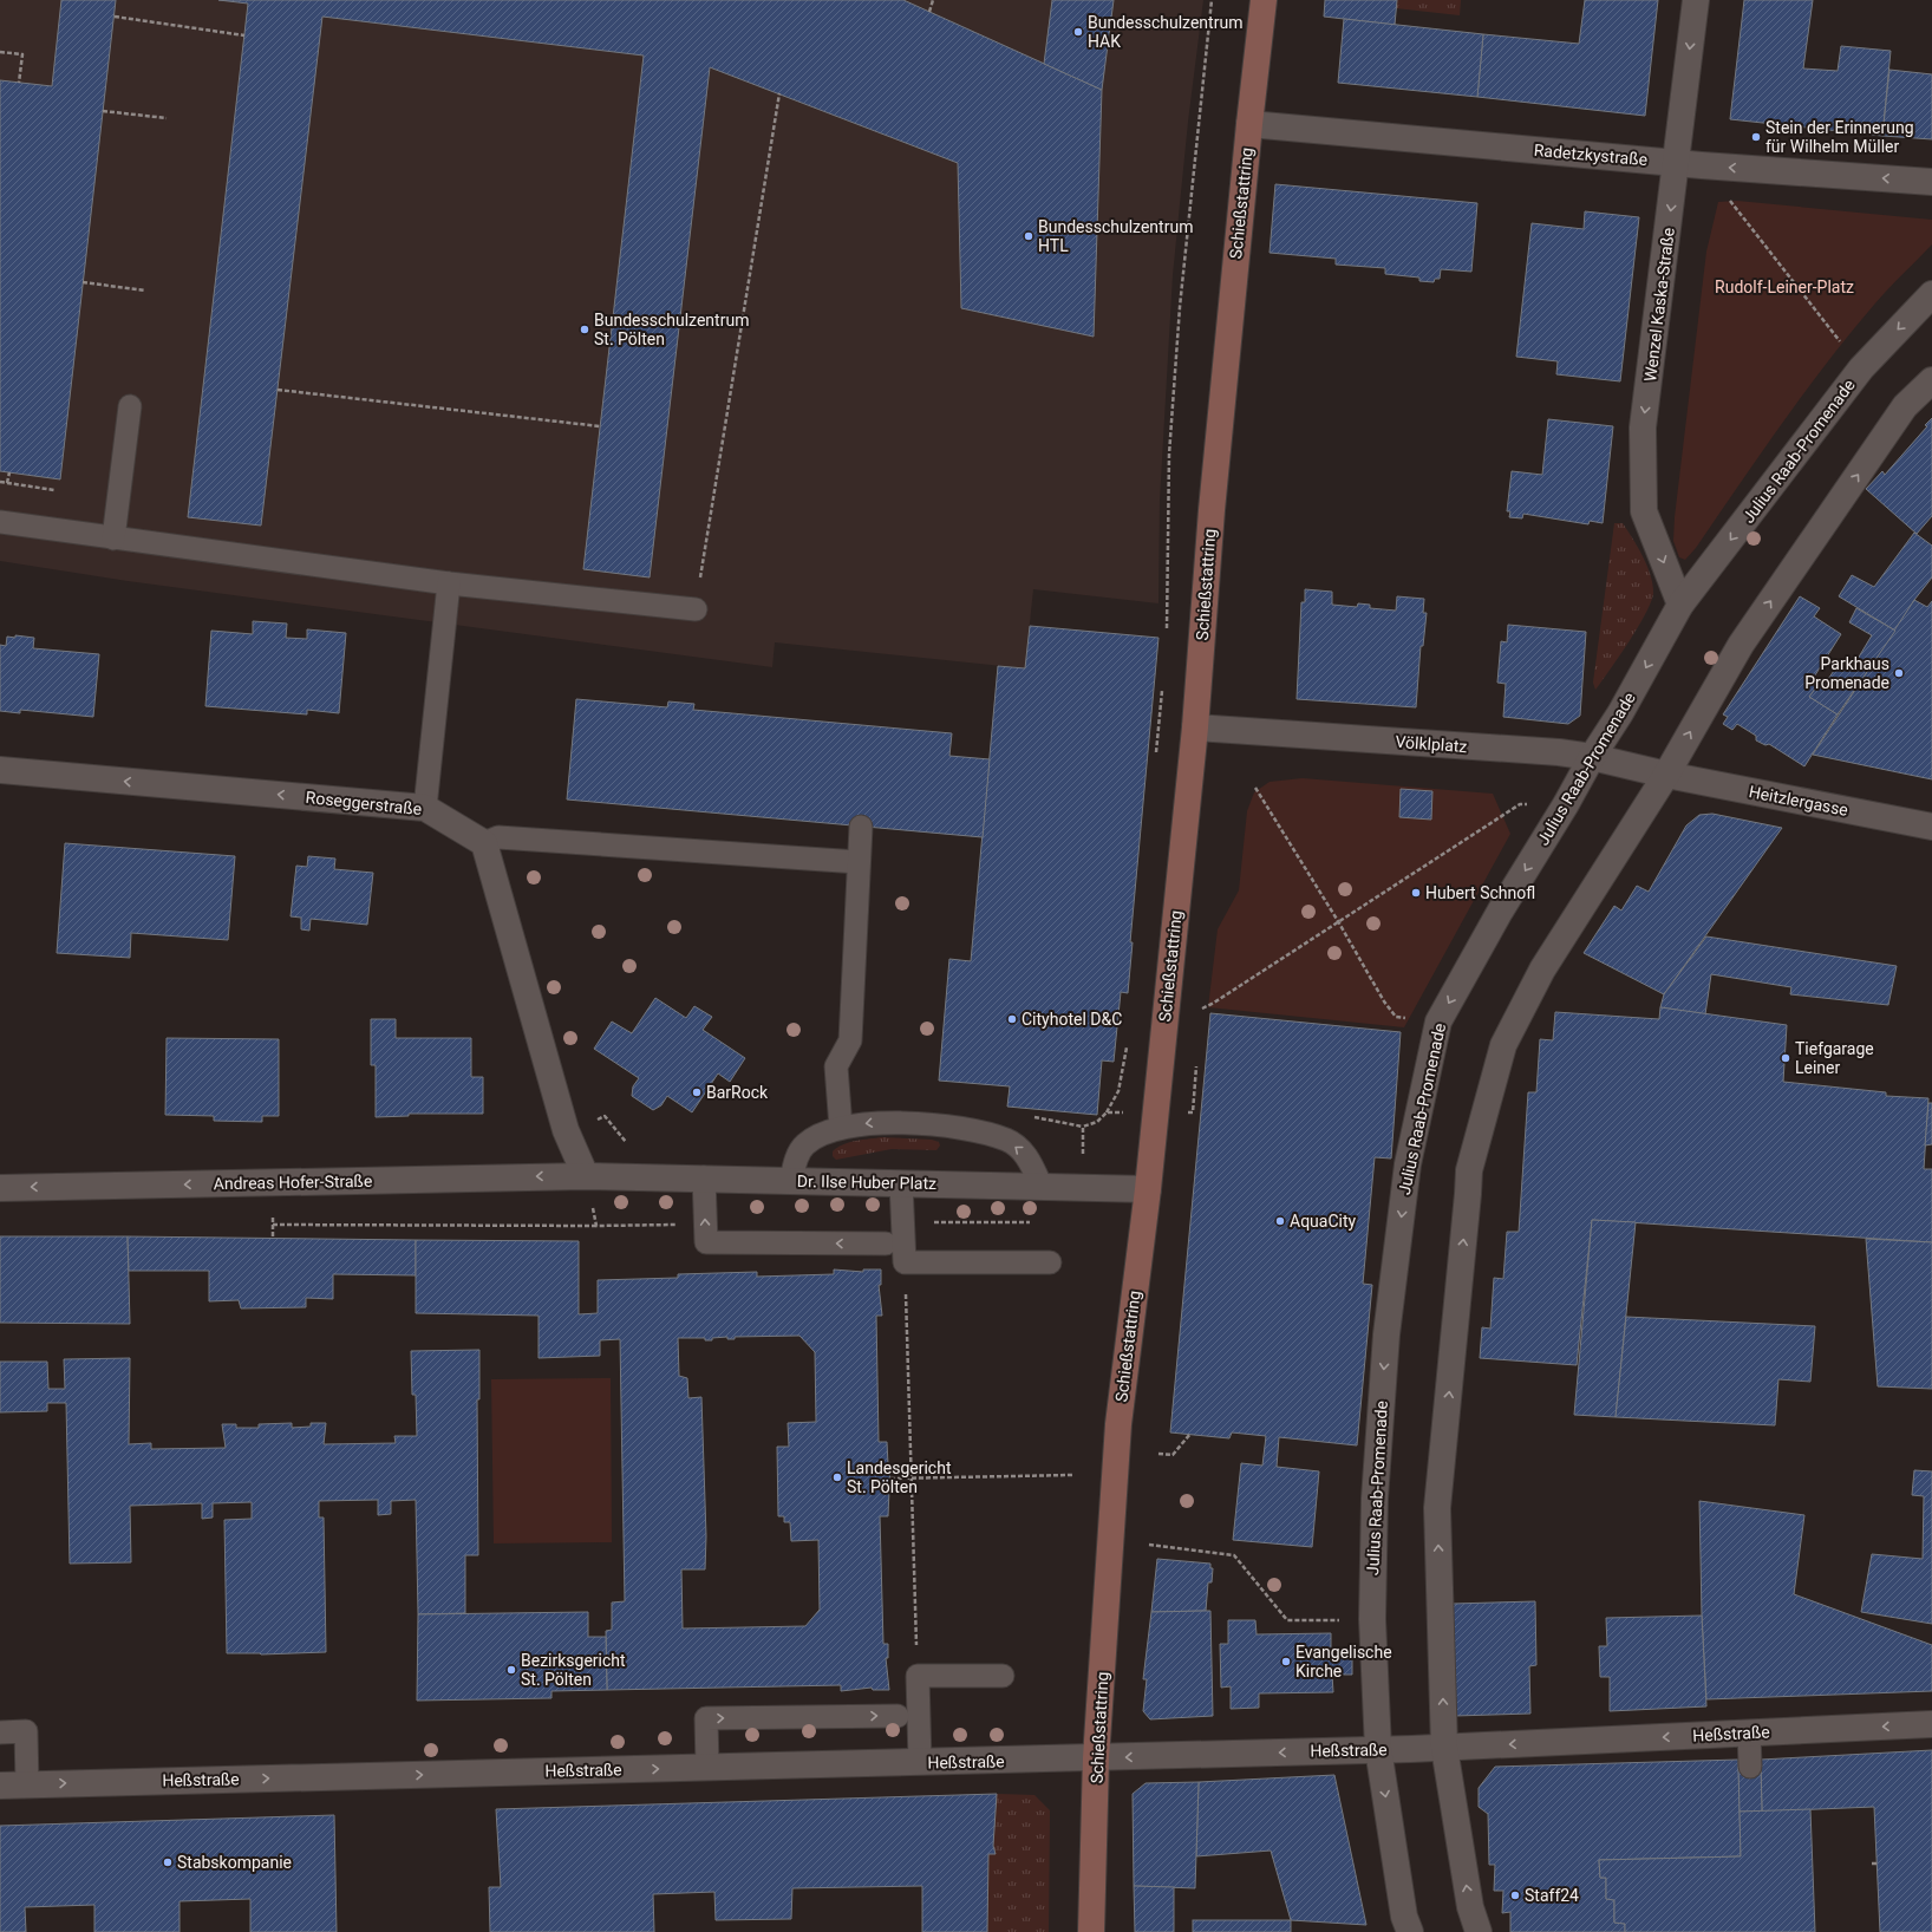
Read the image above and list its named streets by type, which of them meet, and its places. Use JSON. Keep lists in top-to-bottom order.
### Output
{
  "streets": {
    "main road": ["Schießstattring"],
    "street": [
      "Radetzkystraße",
      "Wenzel Kaska-Straße",
      "Julius Raab-Promenade",
      "Völklplatz",
      "Heitzlergasse",
      "Roseggerstraße",
      "Andreas Hofer-Straße",
      "Dr. Ilse Huber Platz",
      "Heßstraße"
    ]
  },
  "crossings": [
    ["Radetzkystraße", "Schießstattring"],
    ["Radetzkystraße", "Wenzel Kaska-Straße"],
    ["Schießstattring", "Völklplatz"],
    ["Schießstattring", "Dr. Ilse Huber Platz"],
    ["Schießstattring", "Heßstraße"],
    ["Wenzel Kaska-Straße", "Julius Raab-Promenade"],
    ["Julius Raab-Promenade", "Völklplatz"],
    ["Julius Raab-Promenade", "Heßstraße"],
    ["Völklplatz", "Heitzlergasse"],
    ["Andreas Hofer-Straße", "Dr. Ilse Huber Platz"]
  ],
  "one_way": ["Wenzel Kaska-Straße", "Roseggerstraße", "Andreas Hofer-Straße"],
  "parks": ["Rudolf-Leiner-Platz"],
  "places": [
    "Bundesschulzentrum HAK",
    "Stein der Erinnerung für Wilhelm Müller",
    "Bundesschulzentrum HTL",
    "Bundesschulzentrum St. Pölten",
    "Parkhaus Promenade",
    "Hubert Schnofl",
    "Cityhotel D&C",
    "Tiefgarage Leiner",
    "BarRock",
    "AquaCity",
    "Landesgericht St. Pölten",
    "Evangelische Kirche",
    "Bezirksgericht St. Pölten",
    "Stabskompanie",
    "Staff24"
  ]
}
